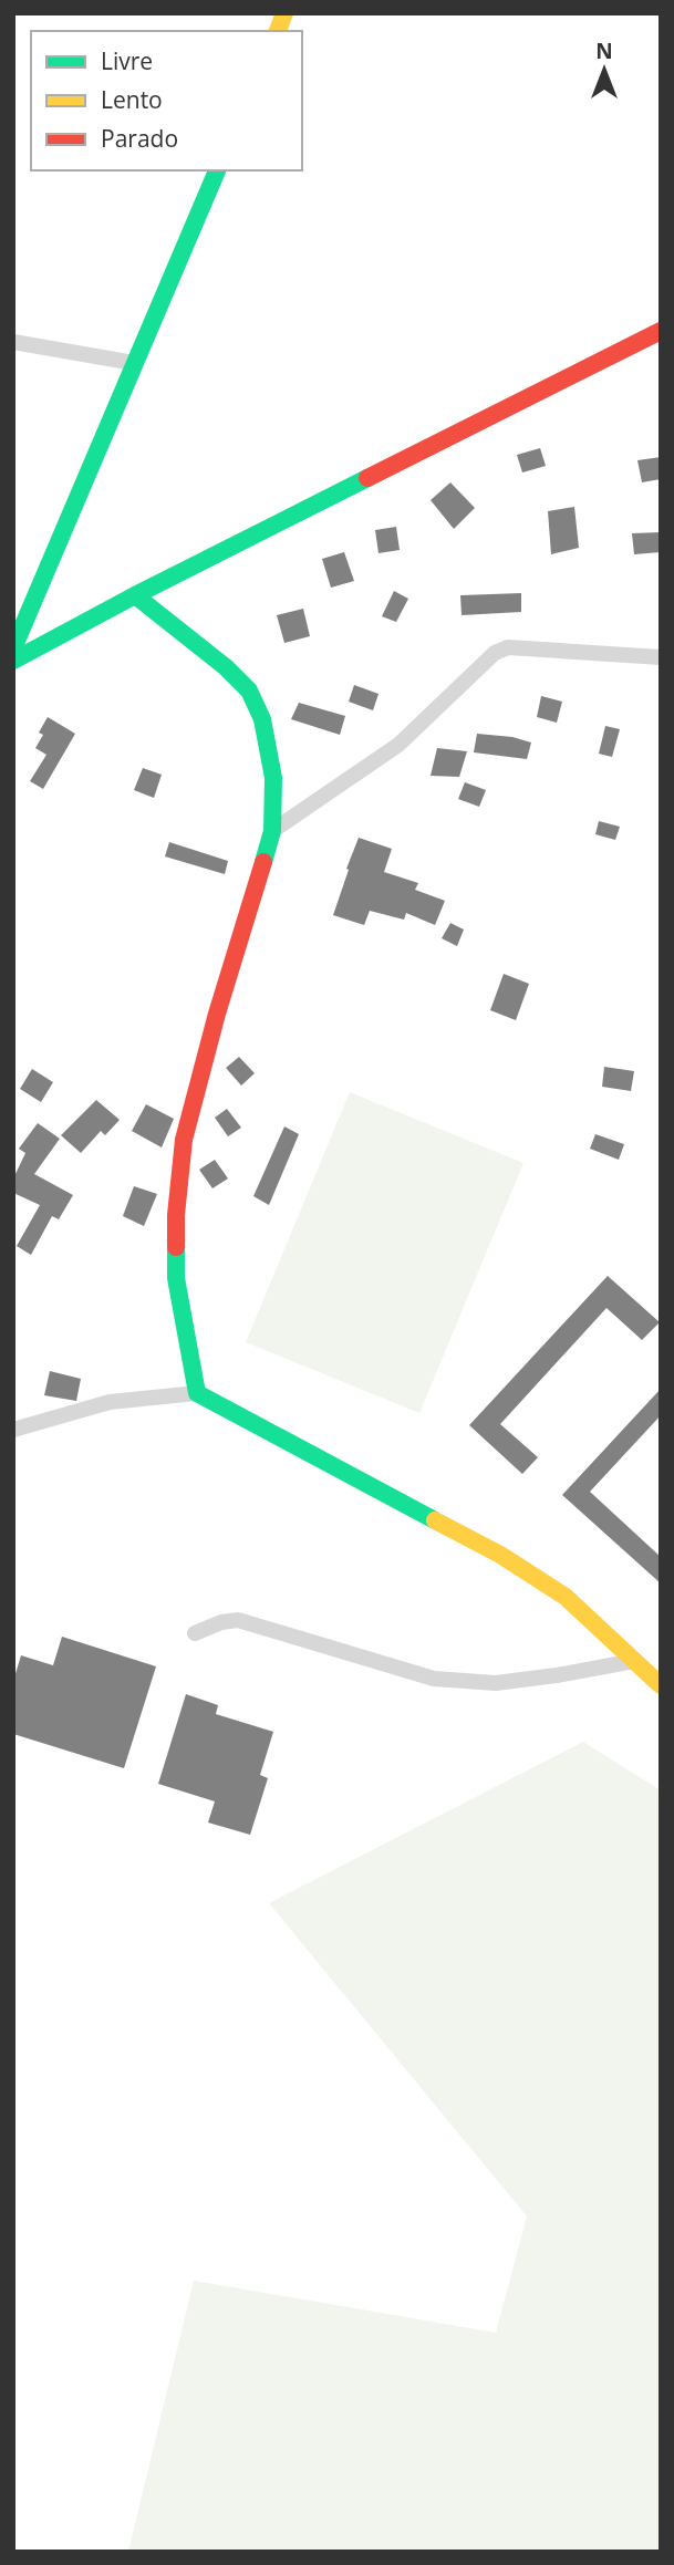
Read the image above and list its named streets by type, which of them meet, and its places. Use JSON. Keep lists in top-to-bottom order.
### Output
{
  "legend": ["Livre", "Lento", "Parado"],
  "north": "top"
}
